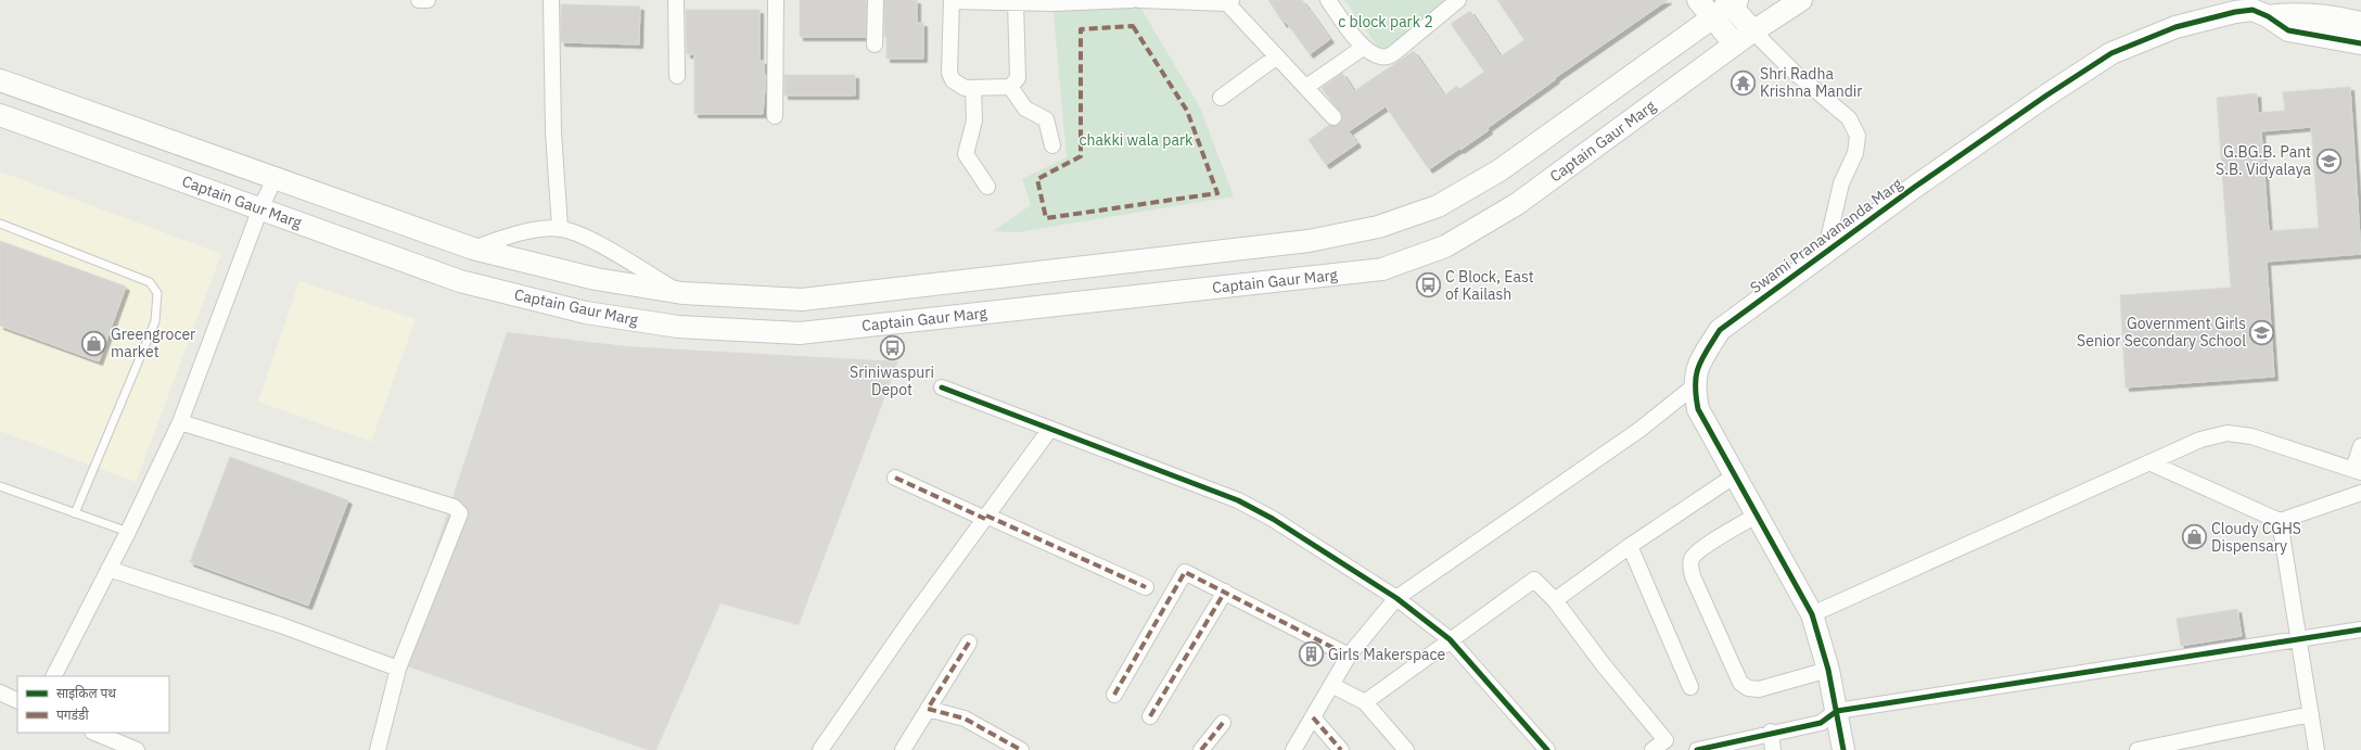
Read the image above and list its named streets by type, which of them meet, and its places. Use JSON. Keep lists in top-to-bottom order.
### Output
{
  "streets": {
    "main road": ["Captain Gaur Marg", "Swami Pranavananda Marg"]
  },
  "parks": ["c block park 2", "chakki wala park"],
  "places": {
    "temple": ["Shri Radha Krishna Mandir"],
    "school or university": ["G.BG.B. Pant S.B. Vidyalaya", "Government Girls Senior Secondary School"],
    "bus stop": ["C Block, East of Kailash", "Sriniwaspuri Depot"],
    "shop": ["Greengrocer market", "Cloudy CGHS Dispensary"],
    "building": ["Girls Makerspace"]
  },
  "legend": ["साइकिल पथ", "पगडंडी"]
}
